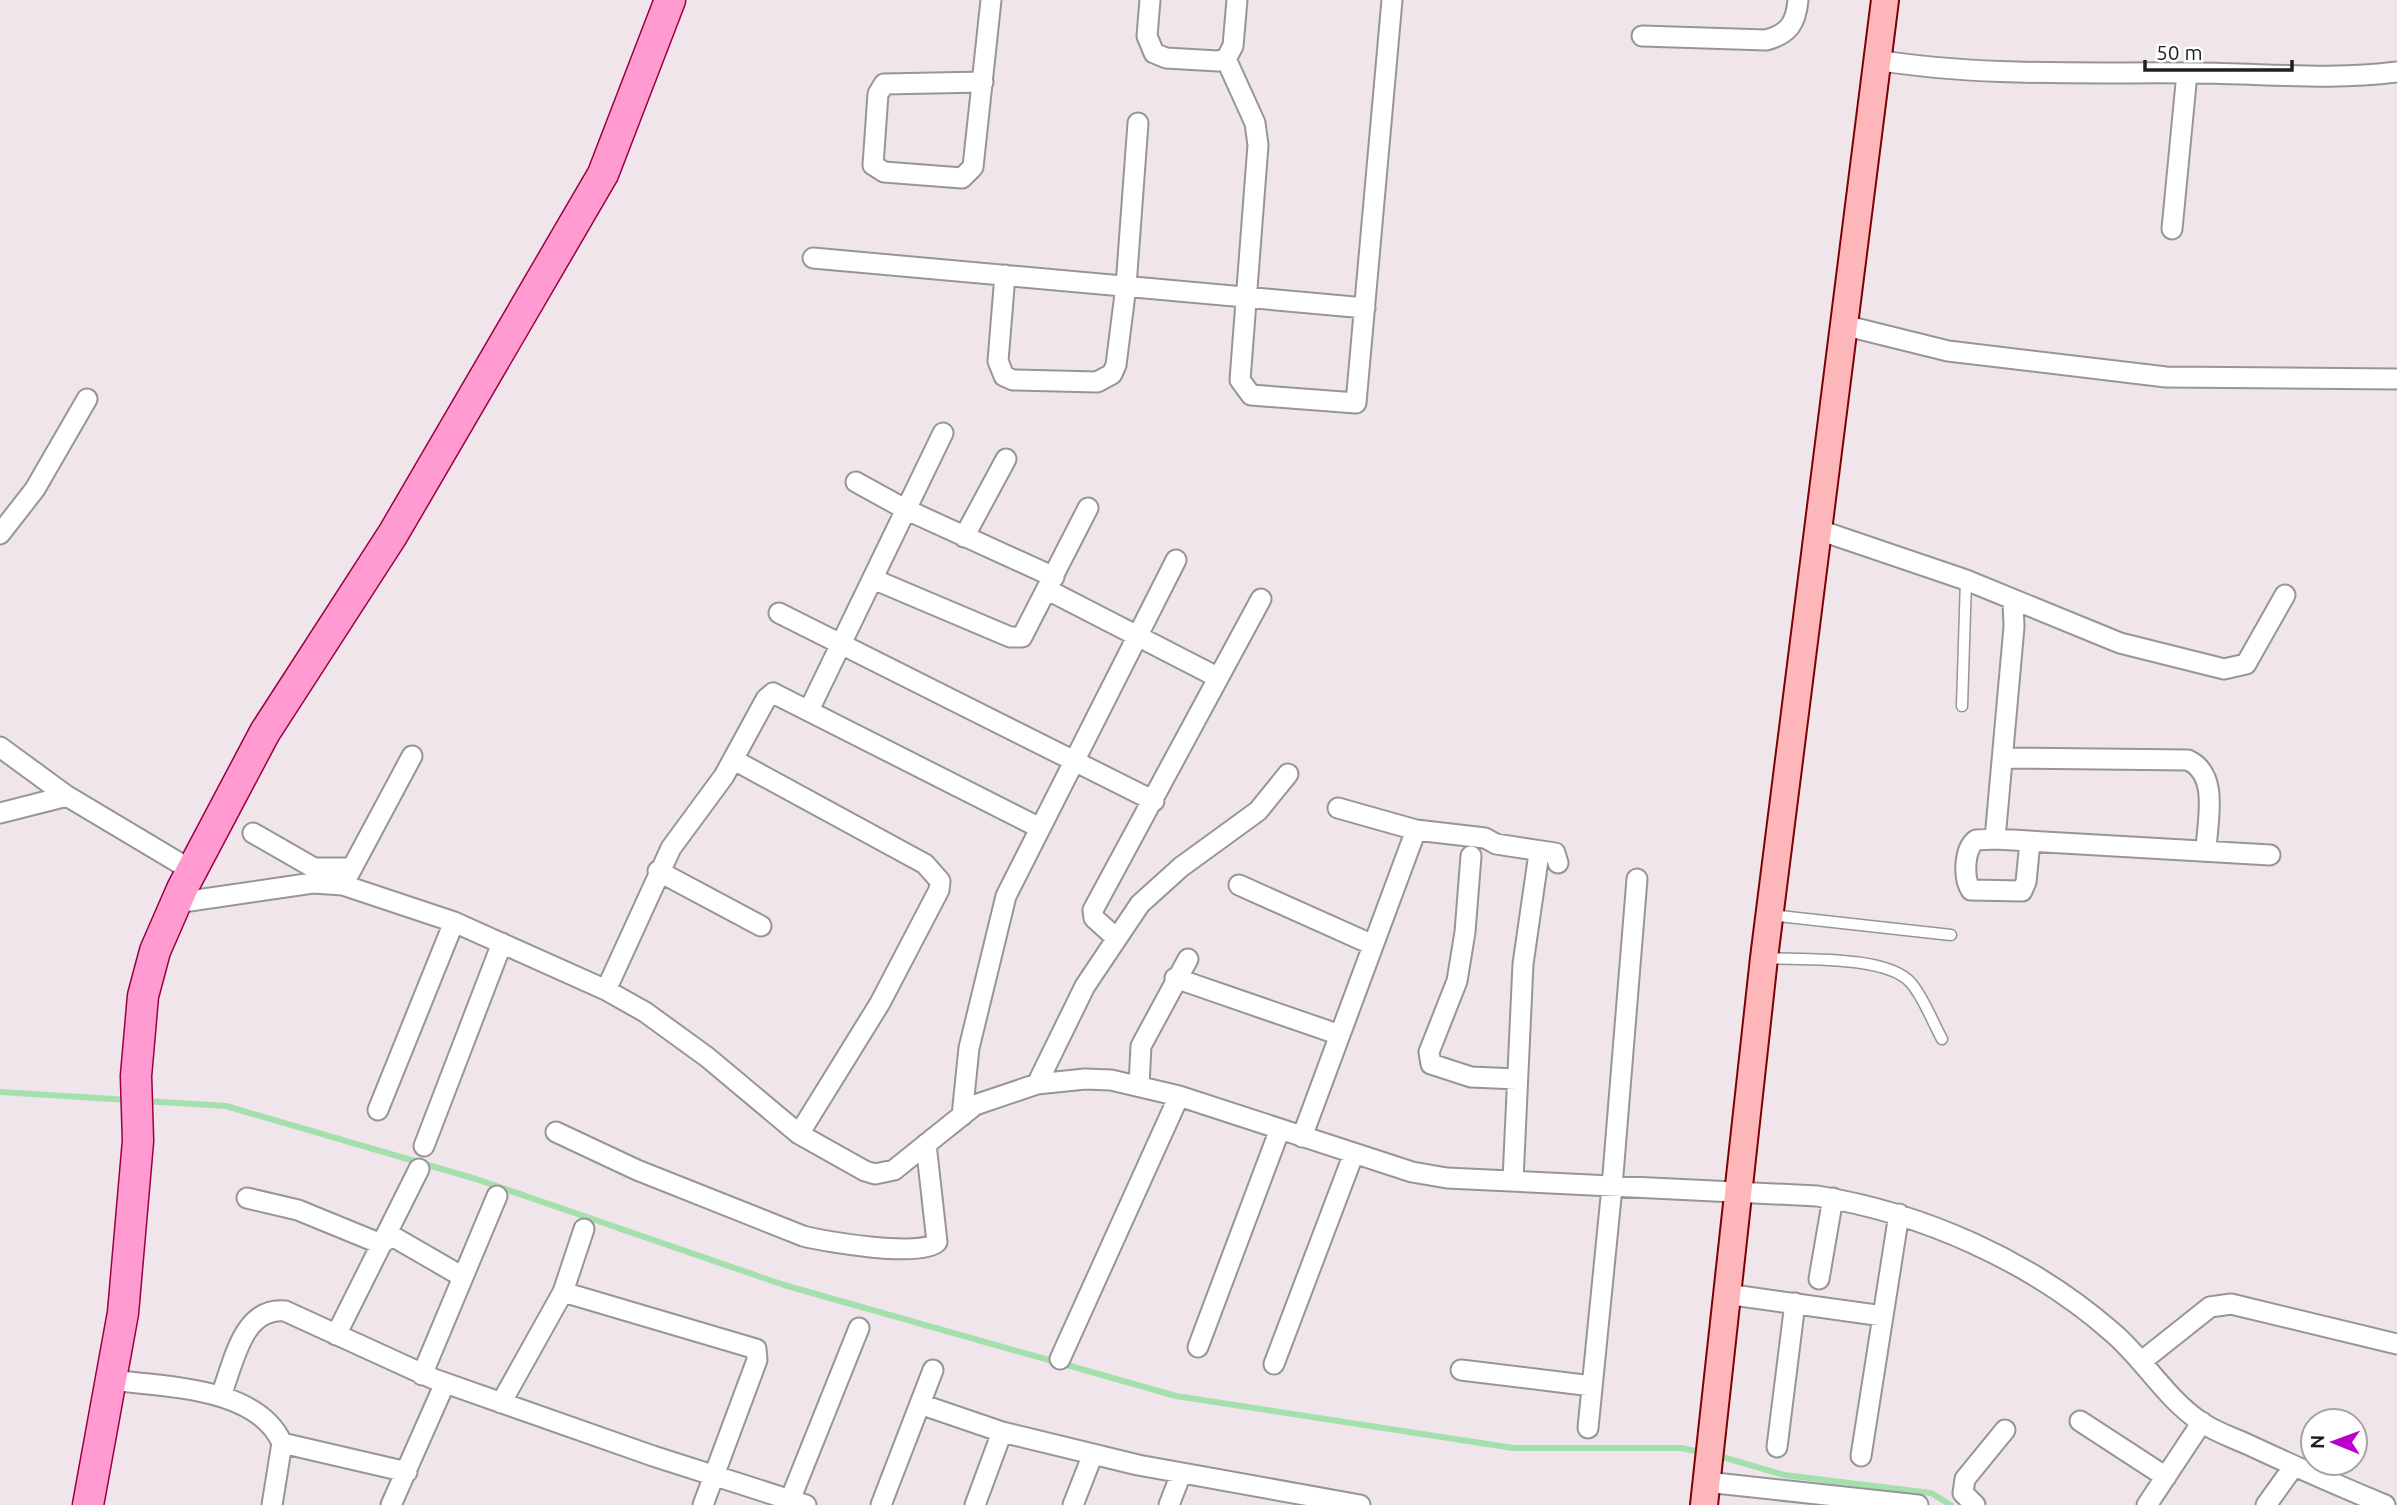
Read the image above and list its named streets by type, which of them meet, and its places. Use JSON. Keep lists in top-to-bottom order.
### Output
{
  "scale_bar": "50 m",
  "north": "left"
}
